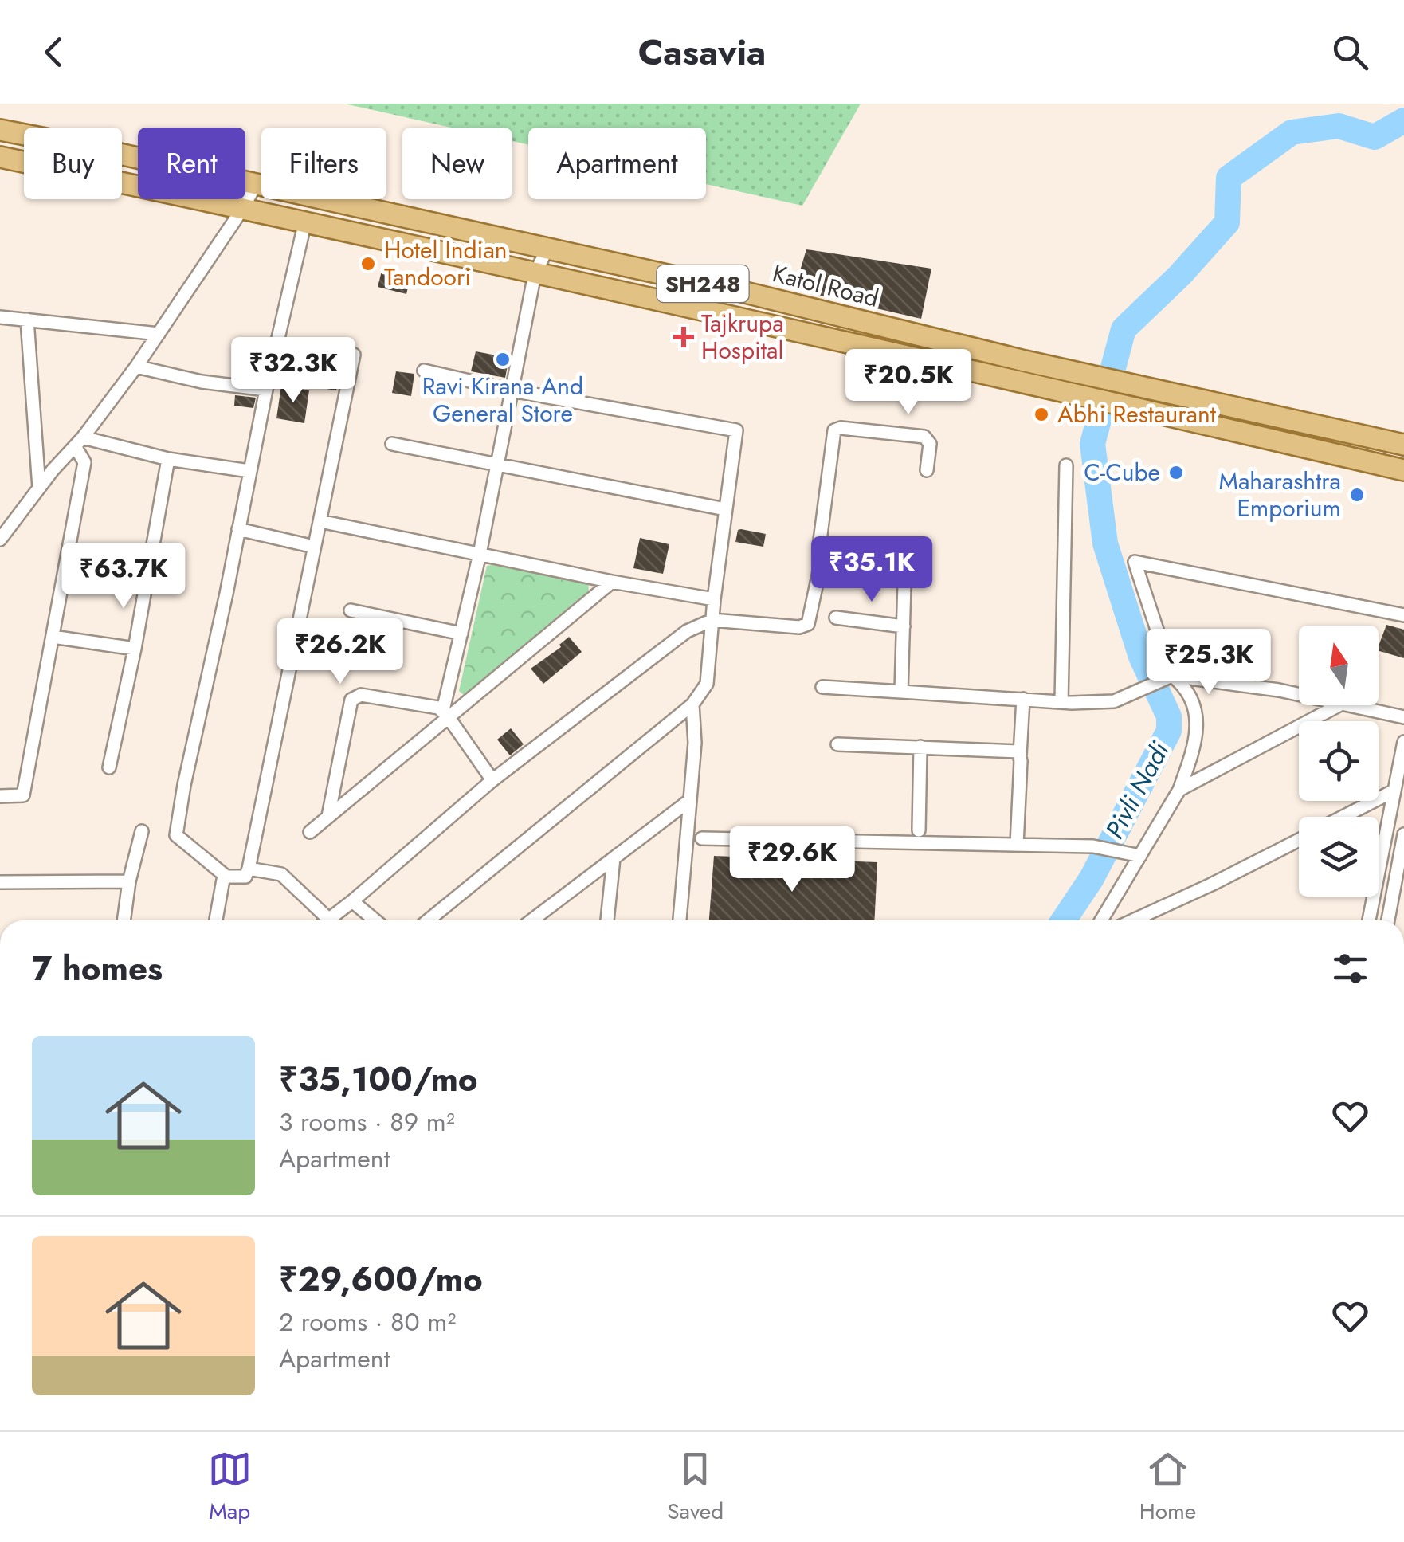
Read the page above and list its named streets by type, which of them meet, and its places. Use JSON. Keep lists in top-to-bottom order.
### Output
{
  "streets": {
    "main road": ["SH248", "Katol Road"]
  },
  "water": ["Pivli Nadi"],
  "places": {
    "other": [
      "Hotel Indian Tandoori",
      "Ravi Kirana And General Store",
      "Abhi Restaurant",
      "C-Cube",
      "Maharashtra Emporium"
    ],
    "health": ["Tajkrupa Hospital"]
  },
  "north": "top",
  "page": {
    "header": "Casavia",
    "chip": [
      "Buy",
      "Rent",
      "Filters",
      "New",
      "Apartment"
    ],
    "price": [
      "₹32.3K",
      "₹20.5K",
      "₹35.1K",
      "₹63.7K",
      "₹26.2K",
      "₹25.3K",
      "₹29.6K"
    ],
    "heading": "7 homes",
    "list": [
      {
        "name": "₹35,100/mo",
        "note": "3 rooms · 89 m² · Apartment"
      },
      {
        "name": "₹29,600/mo",
        "note": "2 rooms · 80 m² · Apartment"
      }
    ],
    "tabs": ["Map", "Saved", "Home"]
  }
}
